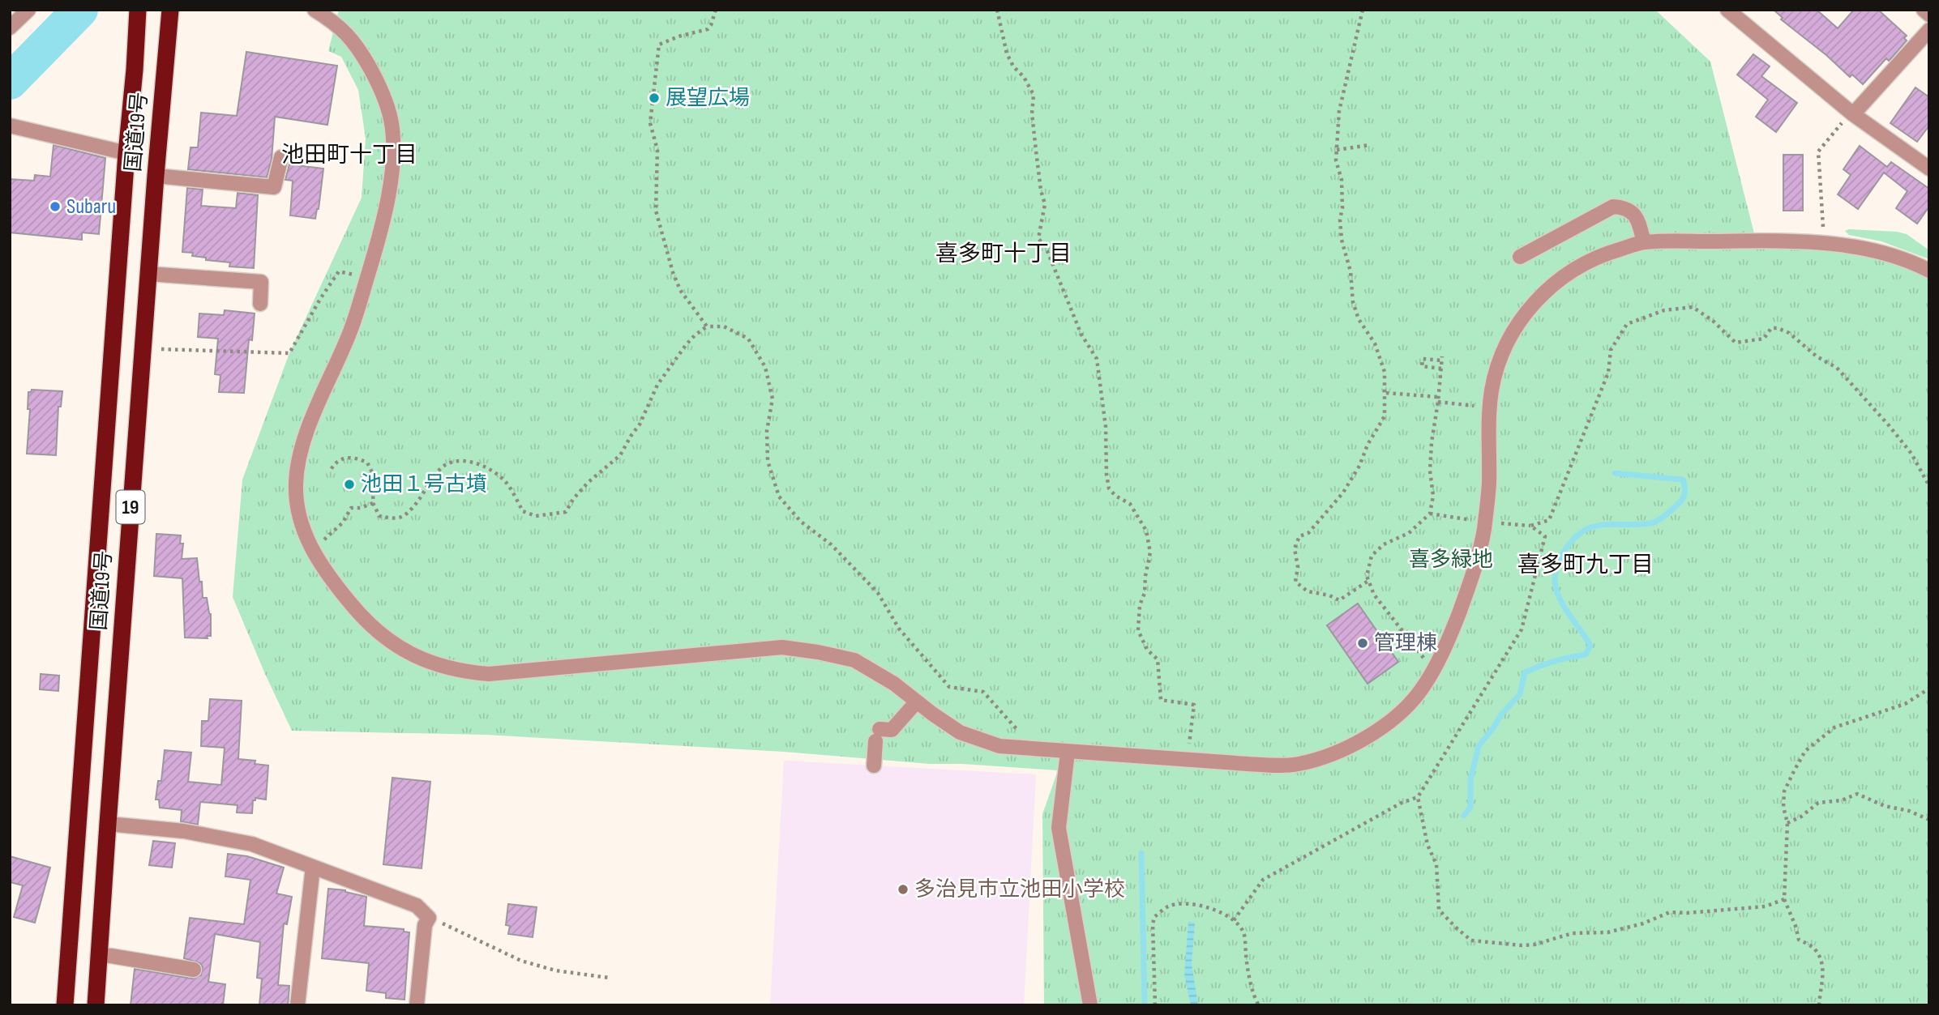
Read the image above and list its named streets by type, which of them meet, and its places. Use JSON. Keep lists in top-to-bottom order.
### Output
{
  "streets": {
    "highway": ["国道19号", "19"]
  },
  "districts": ["池田町十丁目", "喜多町十丁目", "喜多町九丁目"],
  "parks": ["喜多緑地"],
  "places": [
    "展望広場",
    "Subaru",
    "池田１号古墳",
    "管理棟",
    "多治見市立池田小学校"
  ]
}
